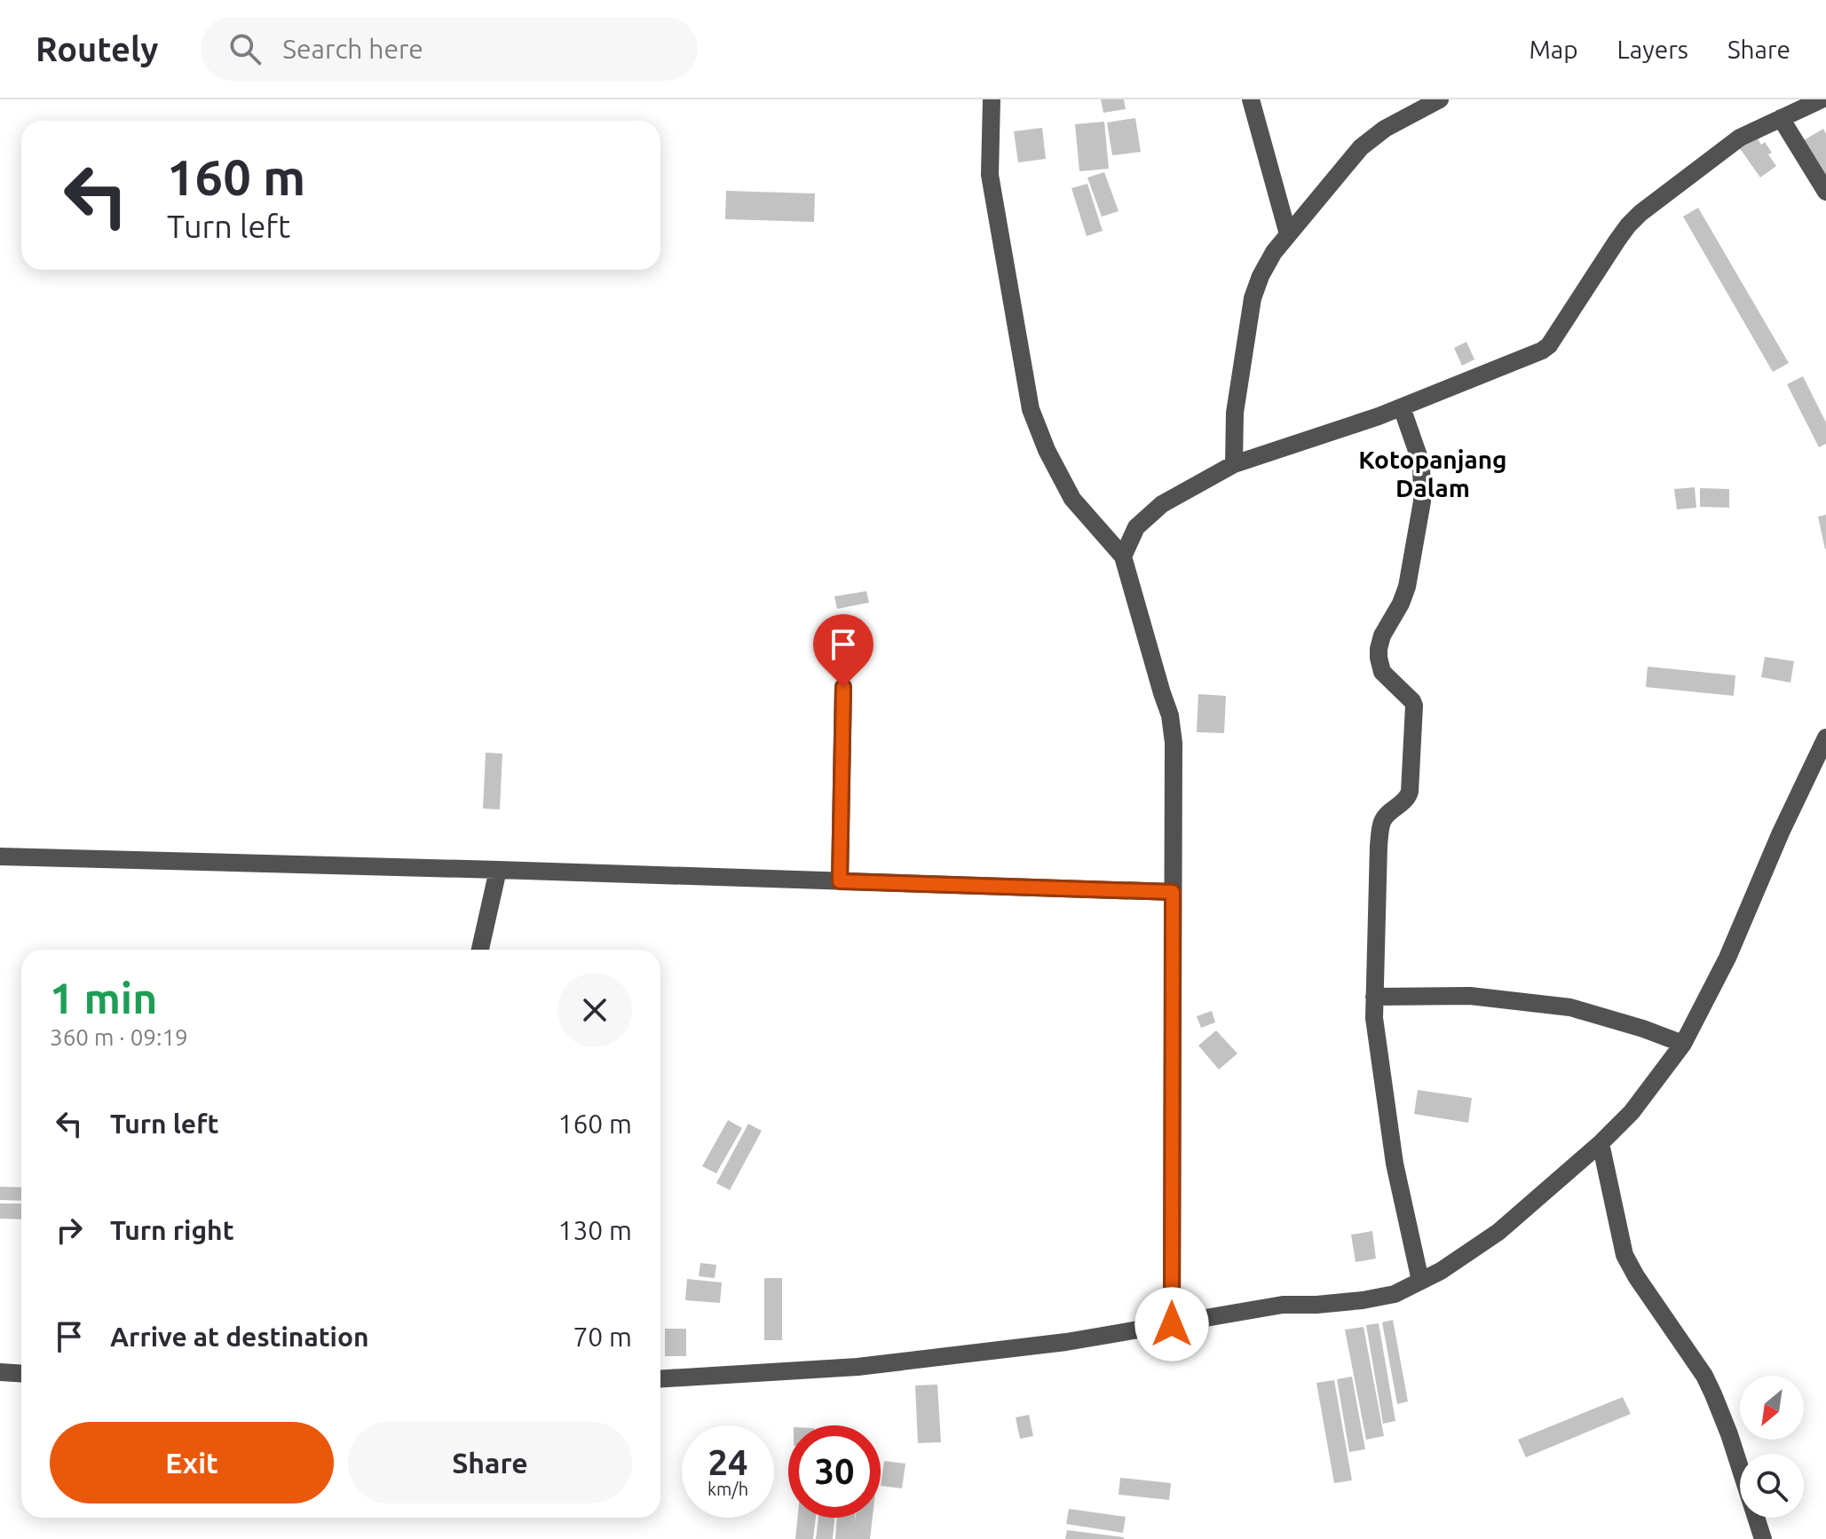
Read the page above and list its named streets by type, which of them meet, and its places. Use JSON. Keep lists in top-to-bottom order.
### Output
{
  "districts": ["Kotopanjang Dalam"],
  "north": "bottom left",
  "page": {
    "header": "Routely",
    "search": "Search here",
    "nav": ["Map", "Layers", "Share"],
    "turn": ["160 m", "Turn left"],
    "heading": ["1 min", "360 m · 09:19"],
    "list": [
      {
        "name": "Turn left",
        "value": "160 m"
      },
      {
        "name": "Turn right",
        "value": "130 m"
      },
      {
        "name": "Arrive at destination",
        "value": "70 m"
      }
    ],
    "buttons": ["Exit", "Share"],
    "speed": "24 km/h",
    "limit": "30"
  }
}
